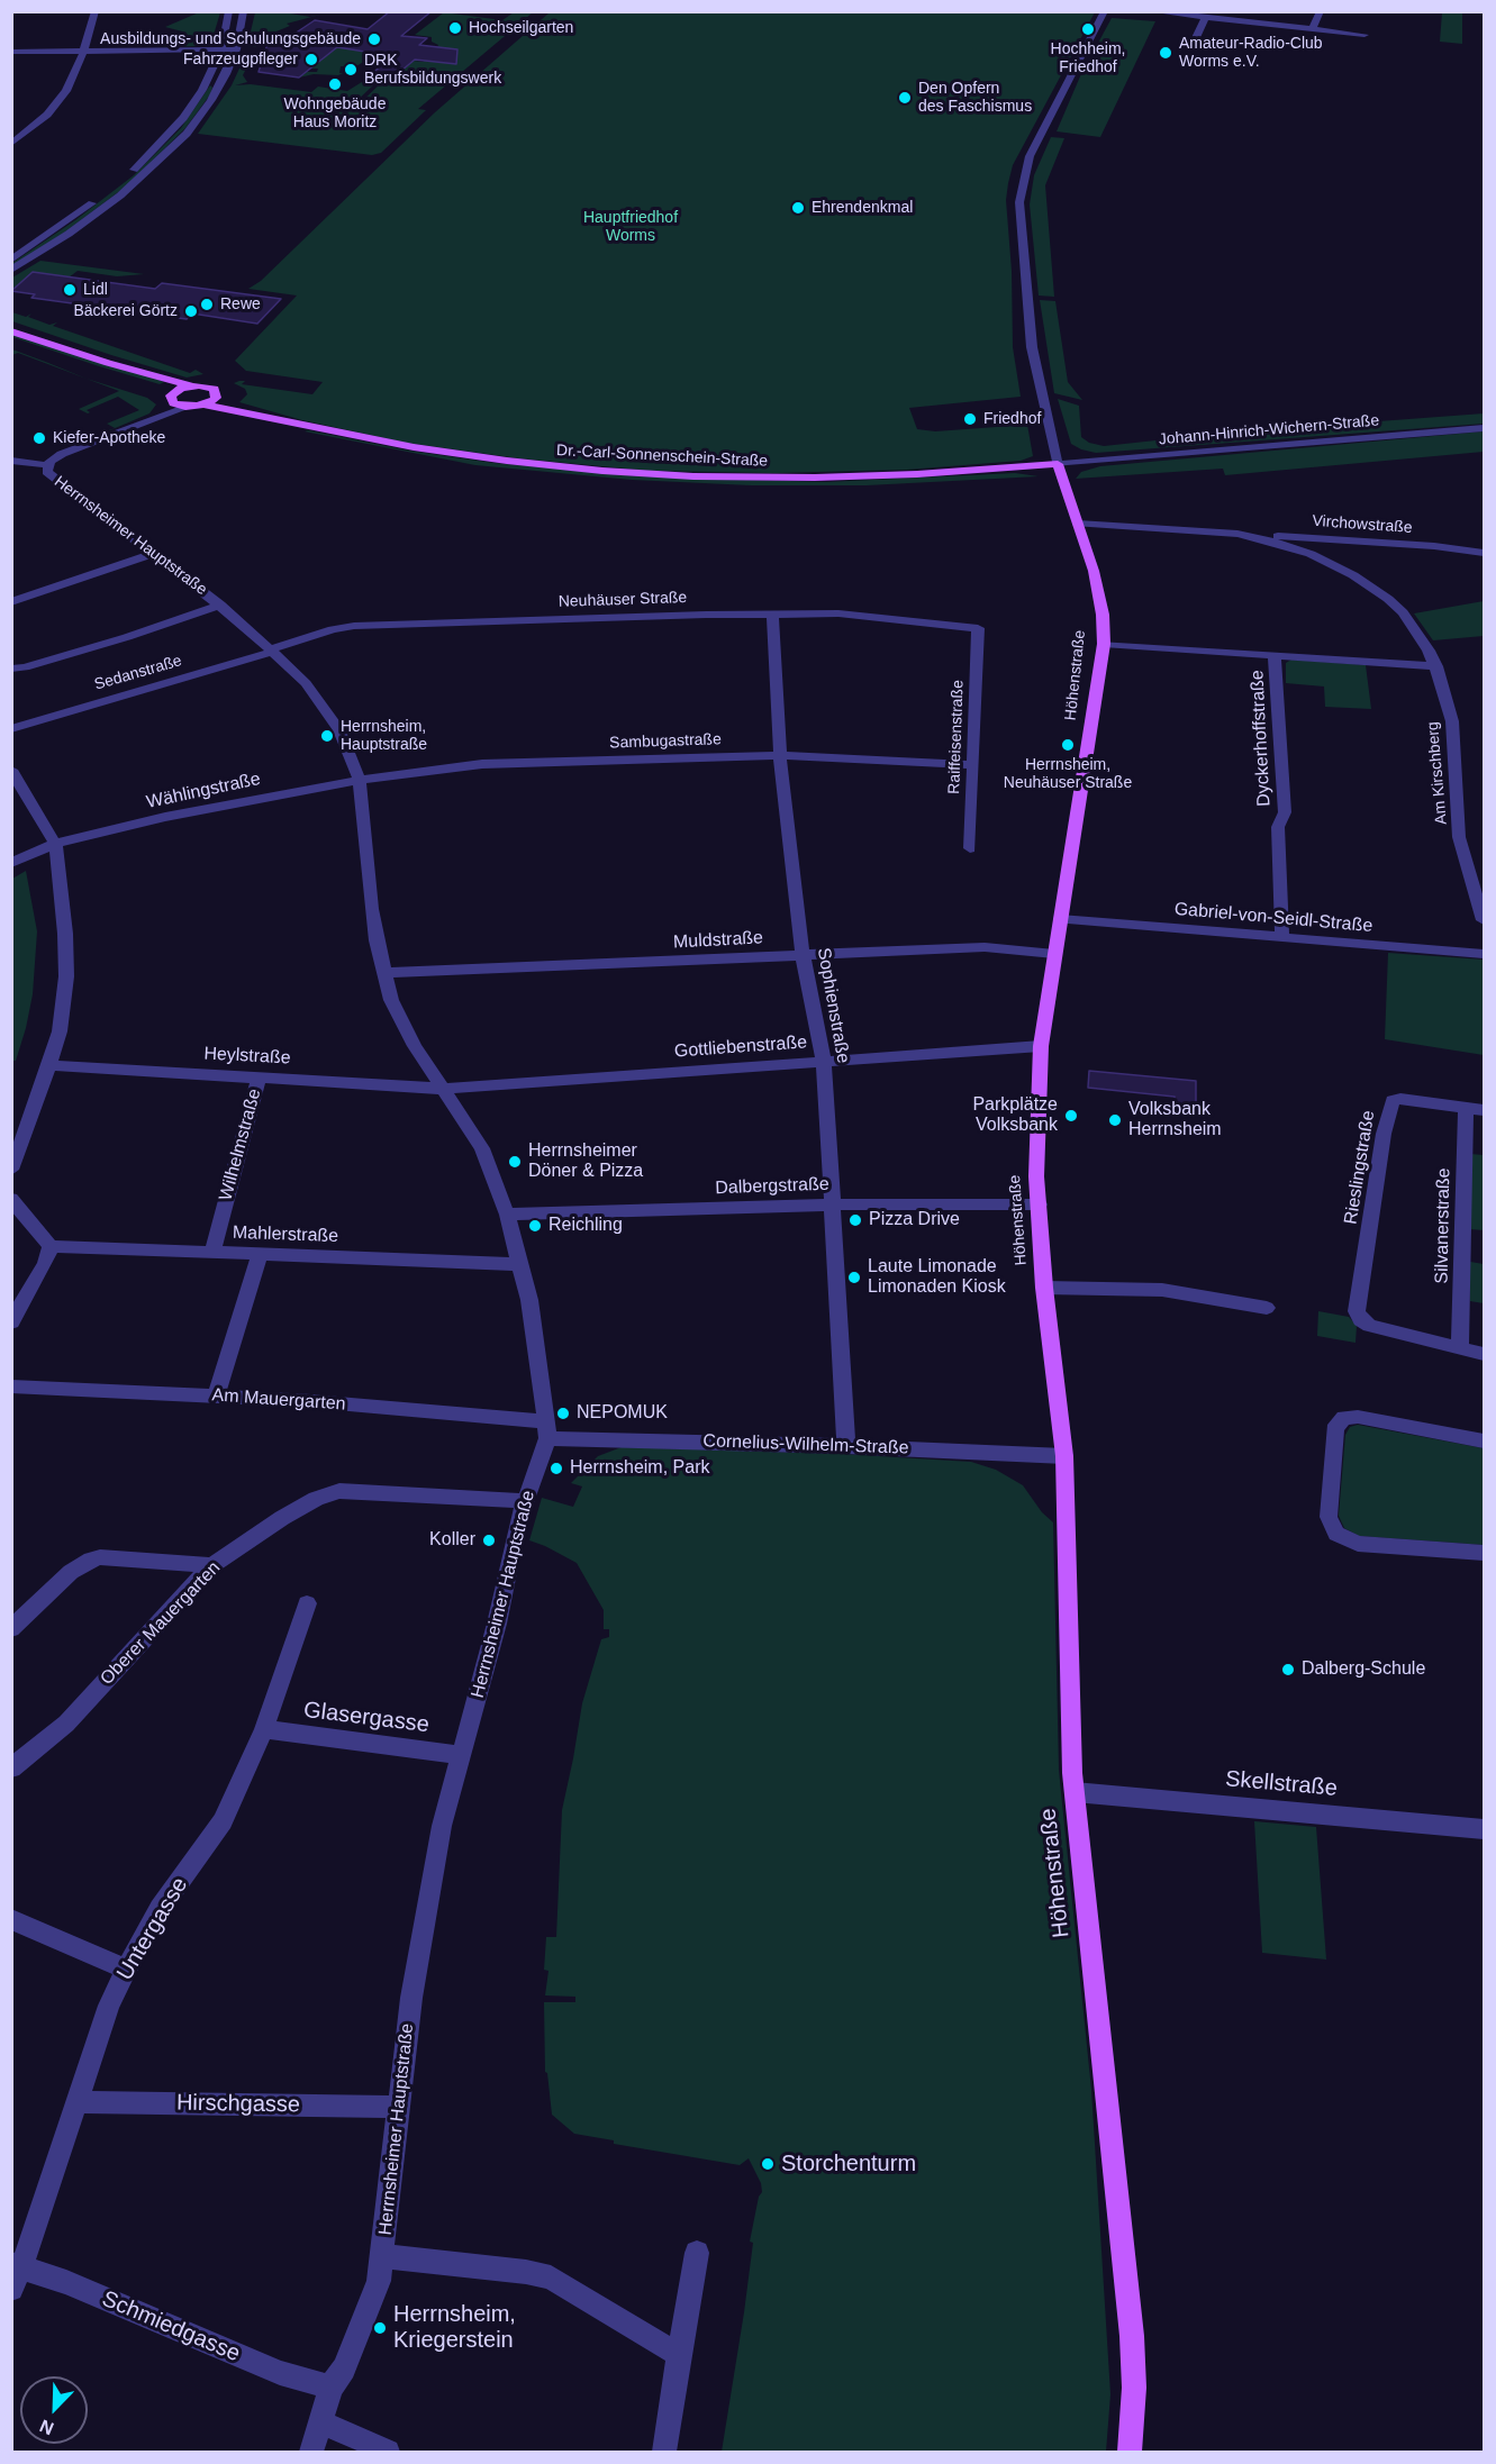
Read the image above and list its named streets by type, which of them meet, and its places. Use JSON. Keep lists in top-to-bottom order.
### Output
{
  "streets": {
    "main road": ["Dr.-Carl-Sonnenschein-Straße", "Höhenstraße"],
    "street": [
      "Johann-Hinrich-Wichern-Straße",
      "Virchowstraße",
      "Herrnsheimer Hauptstraße",
      "Neuhäuser Straße",
      "Sedanstraße",
      "Raiffeisenstraße",
      "Dyckerhoffstraße",
      "Sambugastraße",
      "Am Kirschberg",
      "Wählingstraße",
      "Gabriel-von-Seidl-Straße",
      "Muldstraße",
      "Sophienstraße",
      "Gottliebenstraße",
      "Heylstraße",
      "Wilhelmstraße",
      "Rieslingstraße",
      "Dalbergstraße",
      "Silvanerstraße",
      "Mahlerstraße",
      "Am Mauergarten",
      "Cornelius-Wilhelm-Straße",
      "Oberer Mauergarten",
      "Glasergasse",
      "Skellstraße",
      "Untergasse",
      "Hirschgasse",
      "Schmiedgasse"
    ]
  },
  "crossings": [
    ["Johann-Hinrich-Wichern-Straße", "Dr.-Carl-Sonnenschein-Straße"],
    ["Johann-Hinrich-Wichern-Straße", "Höhenstraße"],
    ["Dr.-Carl-Sonnenschein-Straße", "Höhenstraße"],
    ["Virchowstraße", "Am Kirschberg"],
    ["Herrnsheimer Hauptstraße", "Neuhäuser Straße"],
    ["Herrnsheimer Hauptstraße", "Sedanstraße"],
    ["Herrnsheimer Hauptstraße", "Sambugastraße"],
    ["Herrnsheimer Hauptstraße", "Wählingstraße"],
    ["Herrnsheimer Hauptstraße", "Muldstraße"],
    ["Herrnsheimer Hauptstraße", "Gottliebenstraße"],
    ["Herrnsheimer Hauptstraße", "Heylstraße"],
    ["Herrnsheimer Hauptstraße", "Dalbergstraße"],
    ["Herrnsheimer Hauptstraße", "Mahlerstraße"],
    ["Herrnsheimer Hauptstraße", "Am Mauergarten"],
    ["Herrnsheimer Hauptstraße", "Cornelius-Wilhelm-Straße"],
    ["Herrnsheimer Hauptstraße", "Oberer Mauergarten"],
    ["Herrnsheimer Hauptstraße", "Glasergasse"],
    ["Herrnsheimer Hauptstraße", "Hirschgasse"],
    ["Herrnsheimer Hauptstraße", "Schmiedgasse"],
    ["Neuhäuser Straße", "Sedanstraße"],
    ["Neuhäuser Straße", "Raiffeisenstraße"],
    ["Neuhäuser Straße", "Sophienstraße"],
    ["Höhenstraße", "Dyckerhoffstraße"],
    ["Höhenstraße", "Am Kirschberg"],
    ["Höhenstraße", "Gabriel-von-Seidl-Straße"],
    ["Höhenstraße", "Muldstraße"],
    ["Höhenstraße", "Gottliebenstraße"],
    ["Höhenstraße", "Dalbergstraße"],
    ["Höhenstraße", "Cornelius-Wilhelm-Straße"],
    ["Höhenstraße", "Skellstraße"],
    ["Raiffeisenstraße", "Sambugastraße"],
    ["Dyckerhoffstraße", "Am Kirschberg"],
    ["Dyckerhoffstraße", "Gabriel-von-Seidl-Straße"],
    ["Sambugastraße", "Wählingstraße"],
    ["Sambugastraße", "Sophienstraße"],
    ["Muldstraße", "Sophienstraße"],
    ["Sophienstraße", "Gottliebenstraße"],
    ["Sophienstraße", "Dalbergstraße"],
    ["Sophienstraße", "Cornelius-Wilhelm-Straße"],
    ["Gottliebenstraße", "Heylstraße"],
    ["Heylstraße", "Wilhelmstraße"],
    ["Wilhelmstraße", "Mahlerstraße"],
    ["Rieslingstraße", "Silvanerstraße"],
    ["Am Mauergarten", "Cornelius-Wilhelm-Straße"],
    ["Glasergasse", "Untergasse"],
    ["Untergasse", "Hirschgasse"],
    ["Untergasse", "Schmiedgasse"]
  ],
  "parks": ["Hauptfriedhof Worms"],
  "places": [
    "Hochseilgarten",
    "Hochheim, Friedhof",
    "Ausbildungs- und Schulungsgebäude",
    "Amateur-Radio-Club Worms e.V.",
    "Fahrzeugpfleger",
    "DRK Berufsbildungswerk",
    "Wohngebäude Haus Moritz",
    "Den Opfern des Faschismus",
    "Ehrendenkmal",
    "Lidl",
    "Rewe",
    "Bäckerei Görtz",
    "Friedhof",
    "Kiefer-Apotheke",
    "Herrnsheim, Hauptstraße",
    "Herrnsheim, Neuhäuser Straße",
    "Parkplätze Volksbank",
    "Volksbank Herrnsheim",
    "Herrnsheimer Döner & Pizza",
    "Pizza Drive",
    "Reichling",
    "Laute Limonade Limonaden Kiosk",
    "NEPOMUK",
    "Herrnsheim, Park",
    "Koller",
    "Dalberg-Schule",
    "Storchenturm",
    "Herrnsheim, Kriegerstein"
  ],
  "north": "bottom left"
}
